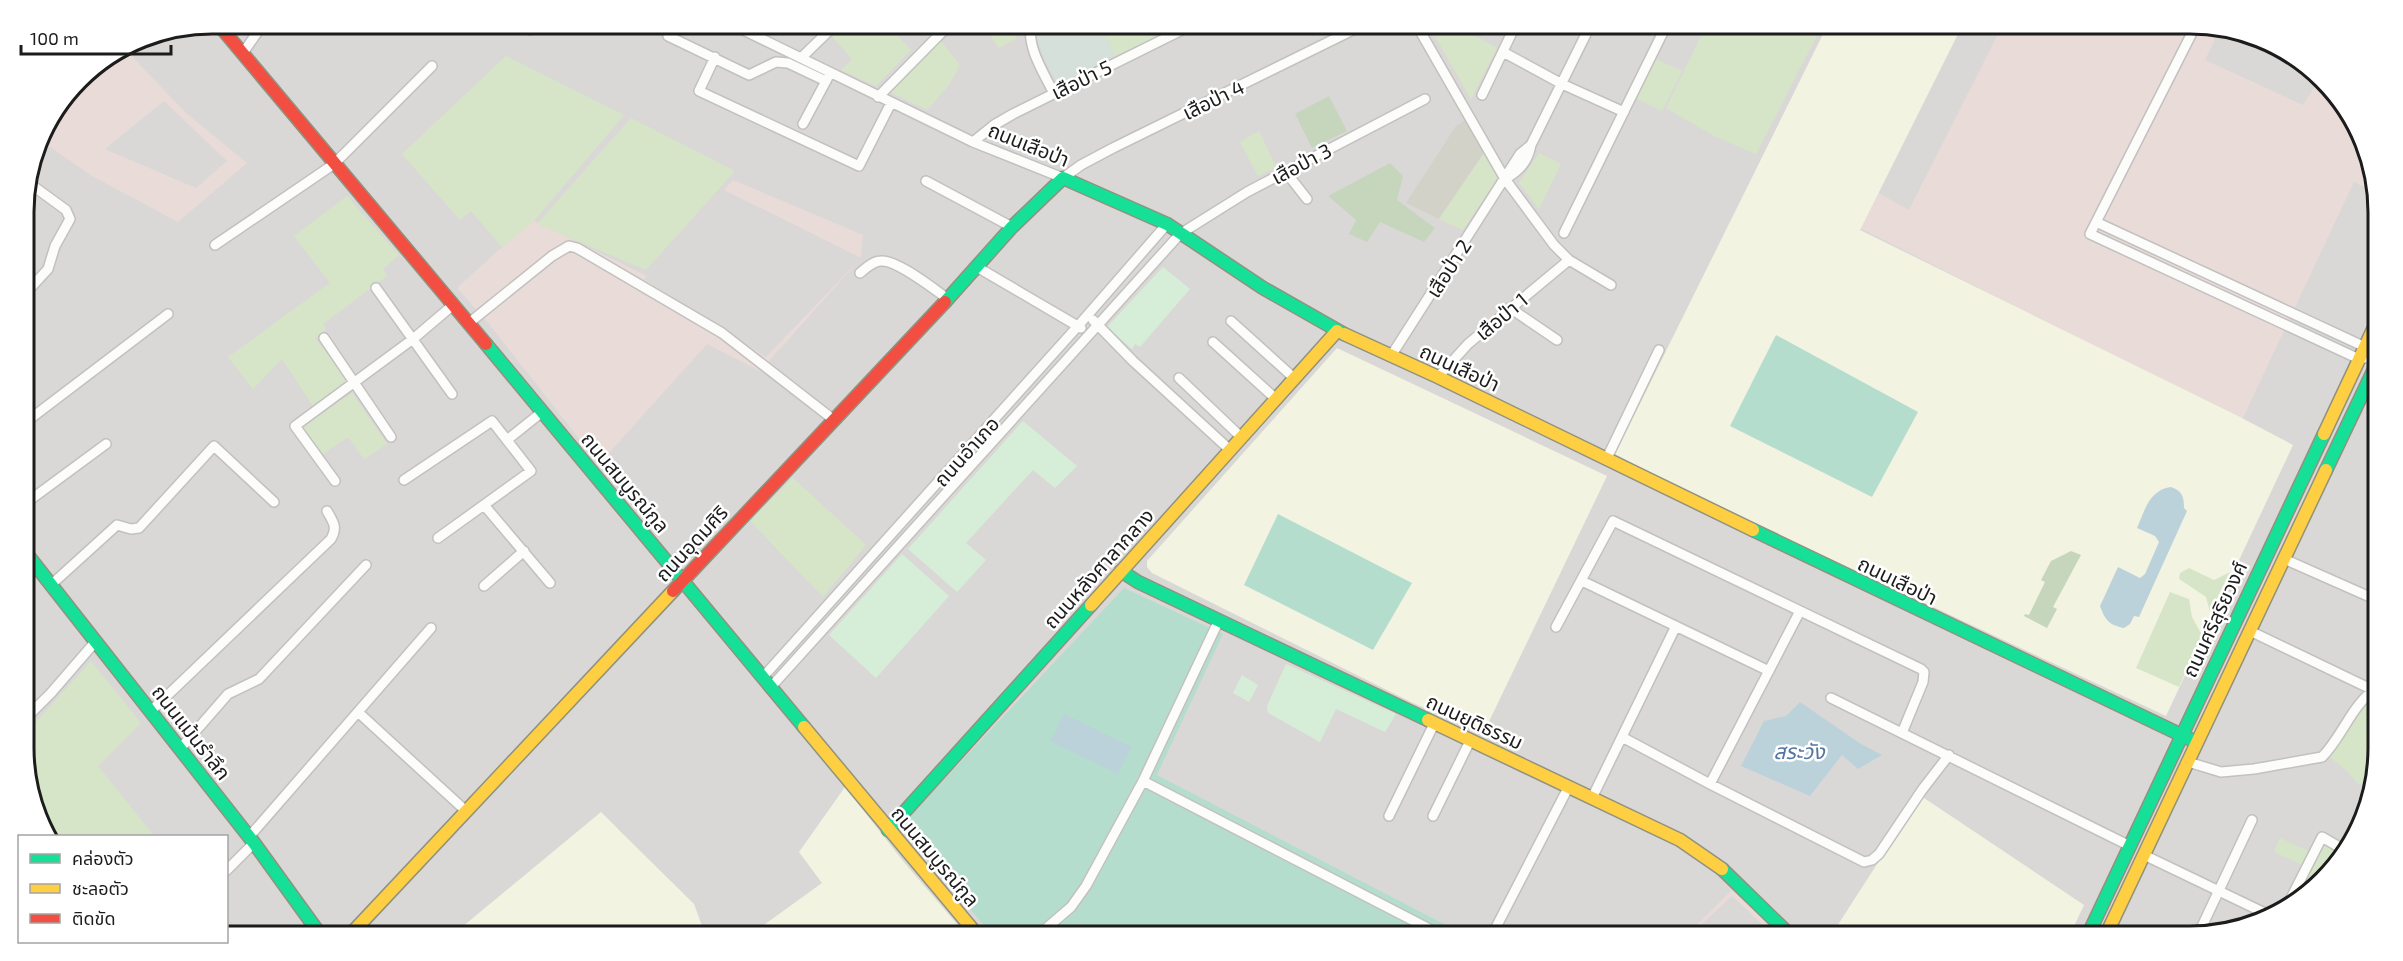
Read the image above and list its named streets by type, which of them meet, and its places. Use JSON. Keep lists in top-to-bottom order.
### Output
{
  "streets": {
    "street": [
      "เสือป่า 5",
      "เสือป่า 4",
      "ถนนเสือป่า",
      "เสือป่า 3",
      "เสือป่า 2",
      "เสือป่า 1",
      "ถนนอำเภอ",
      "ถนนสมบูรณ์กูล",
      "ถนนอุดมศิริ",
      "ถนนหลังศาลากลาง",
      "ถนนศรีสุริยวงศ์",
      "ถนนยุติธรรม",
      "ถนนแม้นรำลึก"
    ]
  },
  "crossings": [
    ["เสือป่า 5", "ถนนเสือป่า"],
    ["เสือป่า 4", "ถนนเสือป่า"],
    ["เสือป่า 4", "ถนนอุดมศิริ"],
    ["ถนนเสือป่า", "เสือป่า 3"],
    ["ถนนเสือป่า", "เสือป่า 2"],
    ["ถนนเสือป่า", "เสือป่า 1"],
    ["ถนนเสือป่า", "ถนนอำเภอ"],
    ["ถนนเสือป่า", "ถนนอุดมศิริ"],
    ["ถนนเสือป่า", "ถนนหลังศาลากลาง"],
    ["ถนนเสือป่า", "ถนนศรีสุริยวงศ์"],
    ["เสือป่า 3", "ถนนอำเภอ"],
    ["ถนนอำเภอ", "ถนนสมบูรณ์กูล"],
    ["ถนนสมบูรณ์กูล", "ถนนอุดมศิริ"],
    ["ถนนสมบูรณ์กูล", "ถนนหลังศาลากลาง"],
    ["ถนนหลังศาลากลาง", "ถนนยุติธรรม"]
  ],
  "water": ["สระวัง"],
  "legend": ["คล่องตัว", "ชะลอตัว", "ติดขัด"],
  "scale_bar": "100 m"
}
